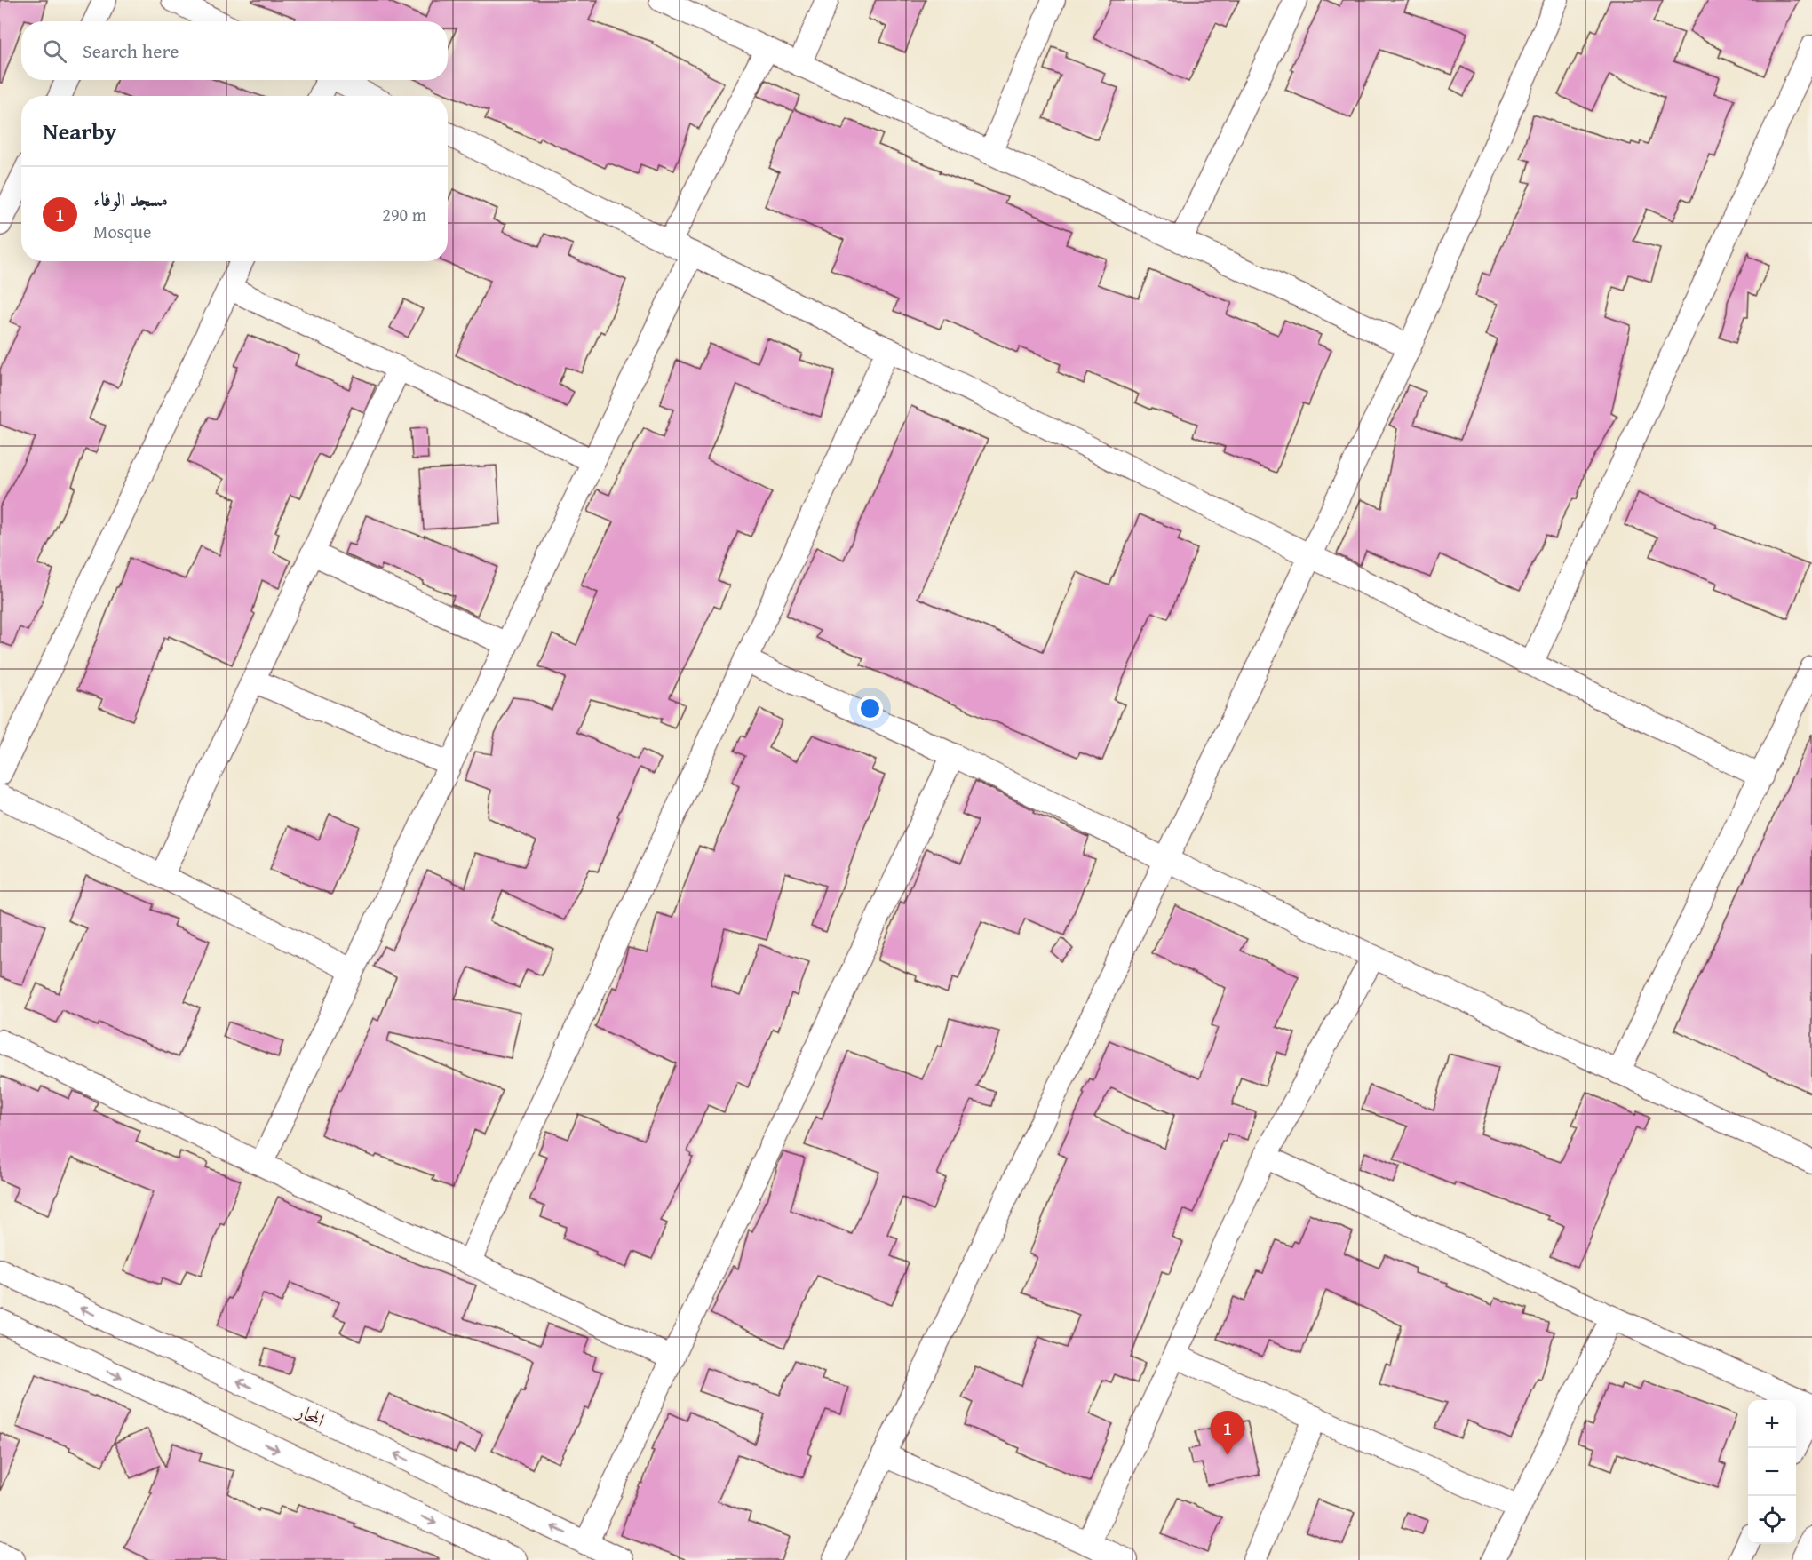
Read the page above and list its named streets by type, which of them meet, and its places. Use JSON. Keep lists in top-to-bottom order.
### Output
{
  "streets": {
    "street": ["المحار"]
  },
  "page": {
    "search": "Search here",
    "heading": "Nearby",
    "list": [
      {
        "mark": "1",
        "name": "مسجد الوفاء",
        "note": "Mosque",
        "value": "290 m"
      }
    ],
    "map_buttons": ["+", "−"],
    "pins": "1"
  }
}
